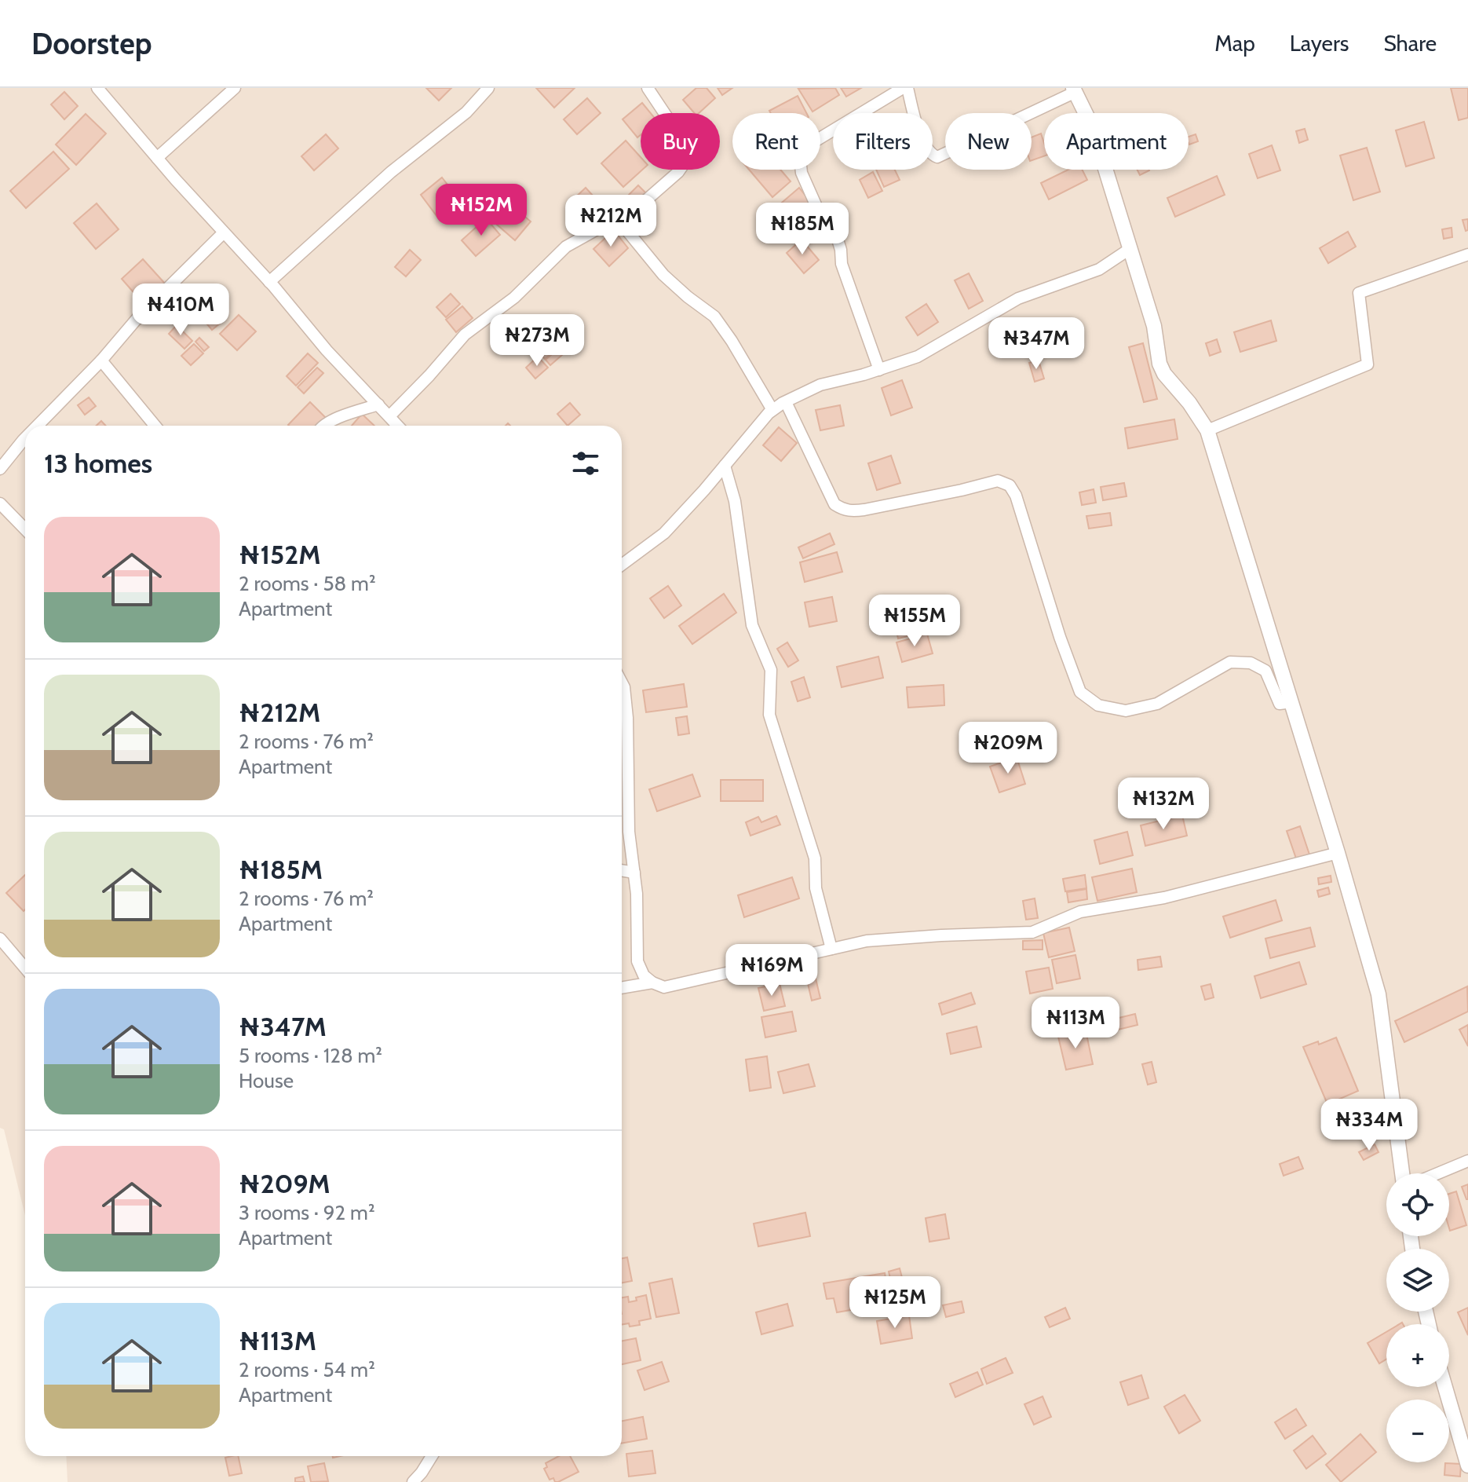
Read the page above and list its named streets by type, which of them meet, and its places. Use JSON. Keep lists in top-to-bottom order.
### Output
{
  "page": {
    "header": "Doorstep",
    "nav": ["Map", "Layers", "Share"],
    "chip": [
      "Buy",
      "Rent",
      "Filters",
      "New",
      "Apartment"
    ],
    "price": [
      "₦152M",
      "₦212M",
      "₦185M",
      "₦410M",
      "₦273M",
      "₦347M",
      "₦155M",
      "₦209M",
      "₦132M",
      "₦169M",
      "₦113M",
      "₦334M",
      "₦125M"
    ],
    "heading": "13 homes",
    "list": [
      {
        "name": "₦152M",
        "note": "2 rooms · 58 m² · Apartment"
      },
      {
        "name": "₦212M",
        "note": "2 rooms · 76 m² · Apartment"
      },
      {
        "name": "₦185M",
        "note": "2 rooms · 76 m² · Apartment"
      },
      {
        "name": "₦347M",
        "note": "5 rooms · 128 m² · House"
      },
      {
        "name": "₦209M",
        "note": "3 rooms · 92 m² · Apartment"
      },
      {
        "name": "₦113M",
        "note": "2 rooms · 54 m² · Apartment"
      }
    ],
    "map_buttons": ["+", "−"]
  }
}
